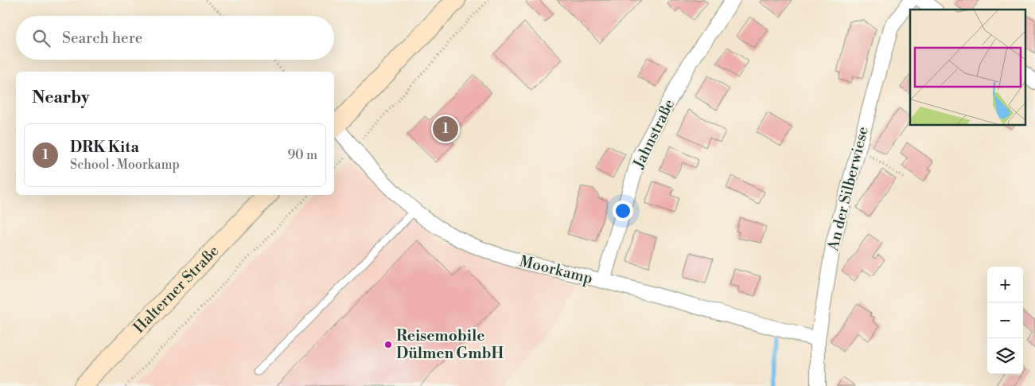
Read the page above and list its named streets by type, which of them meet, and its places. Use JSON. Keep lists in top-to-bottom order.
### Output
{
  "streets": {
    "main road": ["Halterner Straße"],
    "street": ["Jahnstraße", "An der Silberwiese", "Moorkamp"]
  },
  "crossings": [
    ["Jahnstraße", "Moorkamp"],
    ["An der Silberwiese", "Moorkamp"]
  ],
  "places": ["Reisemobile Dülmen GmbH"],
  "page": {
    "search": "Search here",
    "heading": "Nearby",
    "pins": "1",
    "list": [
      {
        "mark": "1",
        "name": "DRK Kita",
        "note": "School · Moorkamp",
        "value": "90 m"
      }
    ],
    "map_buttons": ["+", "−"]
  }
}
